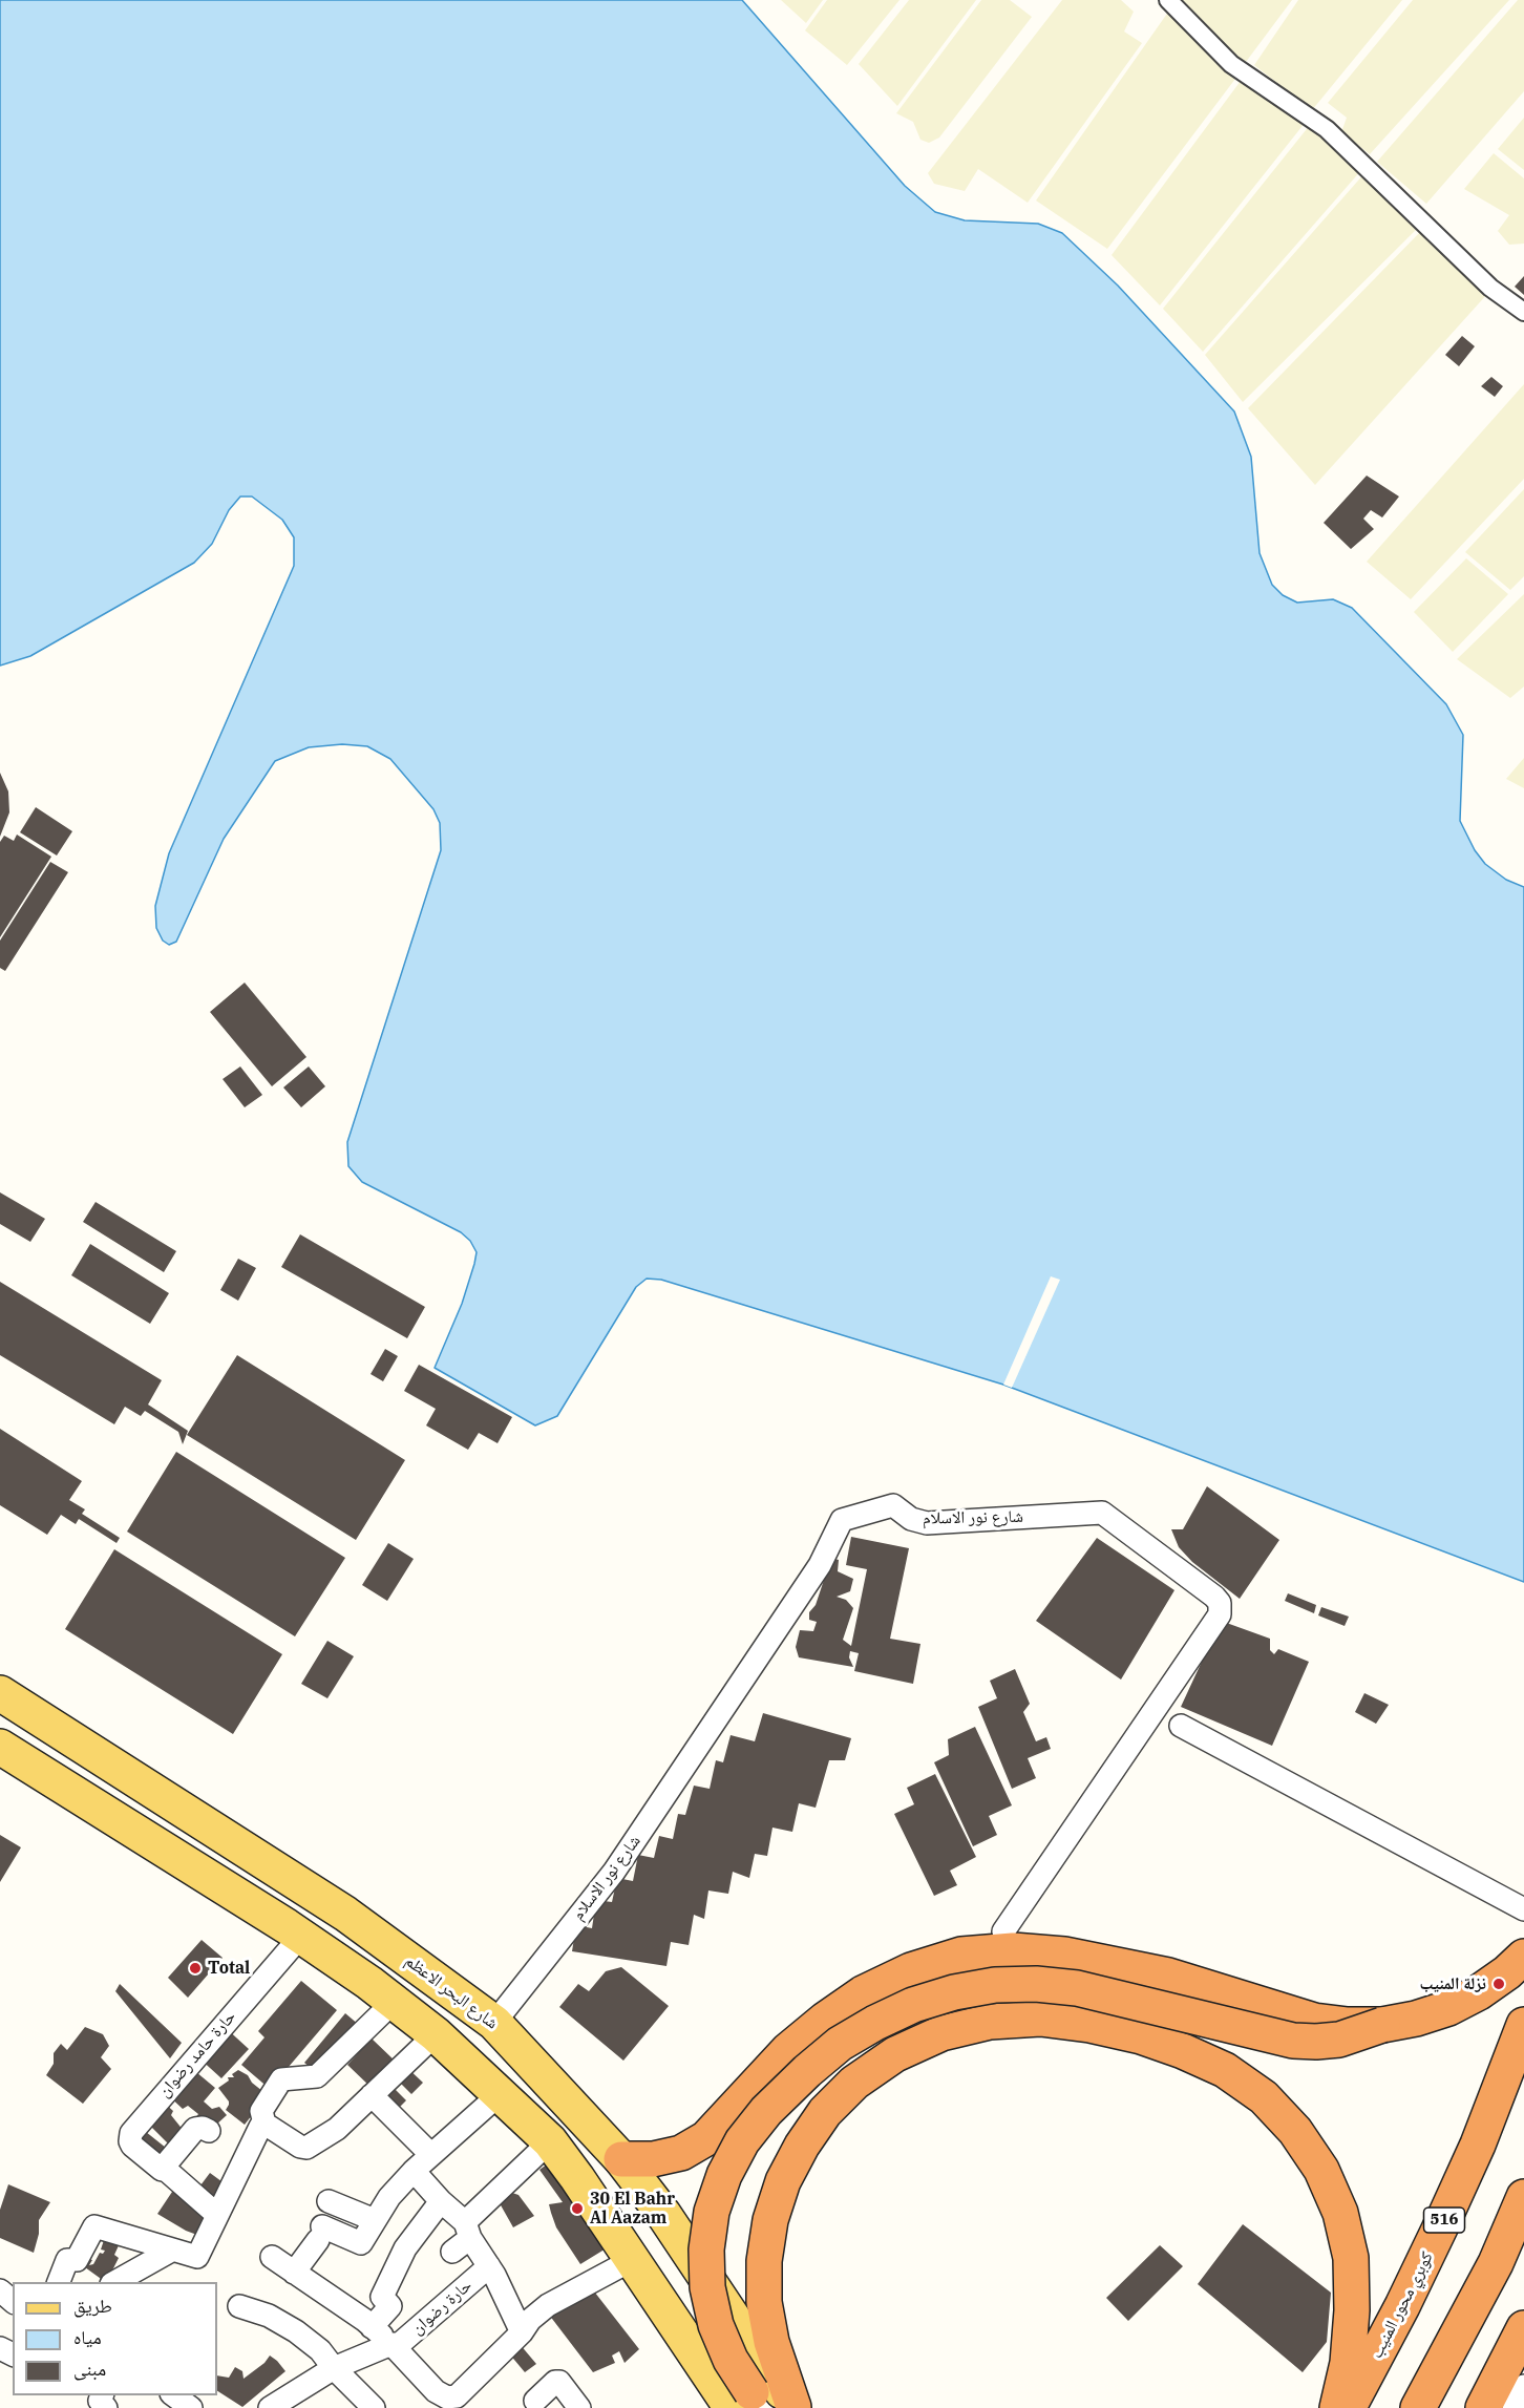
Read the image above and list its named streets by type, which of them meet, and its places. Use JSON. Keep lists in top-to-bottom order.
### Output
{
  "streets": {
    "highway": ["516", "كوبري محور المنيب"],
    "main road": ["شارع البحر الاعظم"],
    "street": ["شارع نور الاسلام", "حارة حامد رضوان", "حارة رضوان"]
  },
  "crossings": [
    ["شارع نور الاسلام", "شارع البحر الاعظم"]
  ],
  "places": ["Total", "نزلة المنيب", "30 El Bahr Al Aazam"],
  "legend": ["طريق", "مياه", "مبنى"]
}
